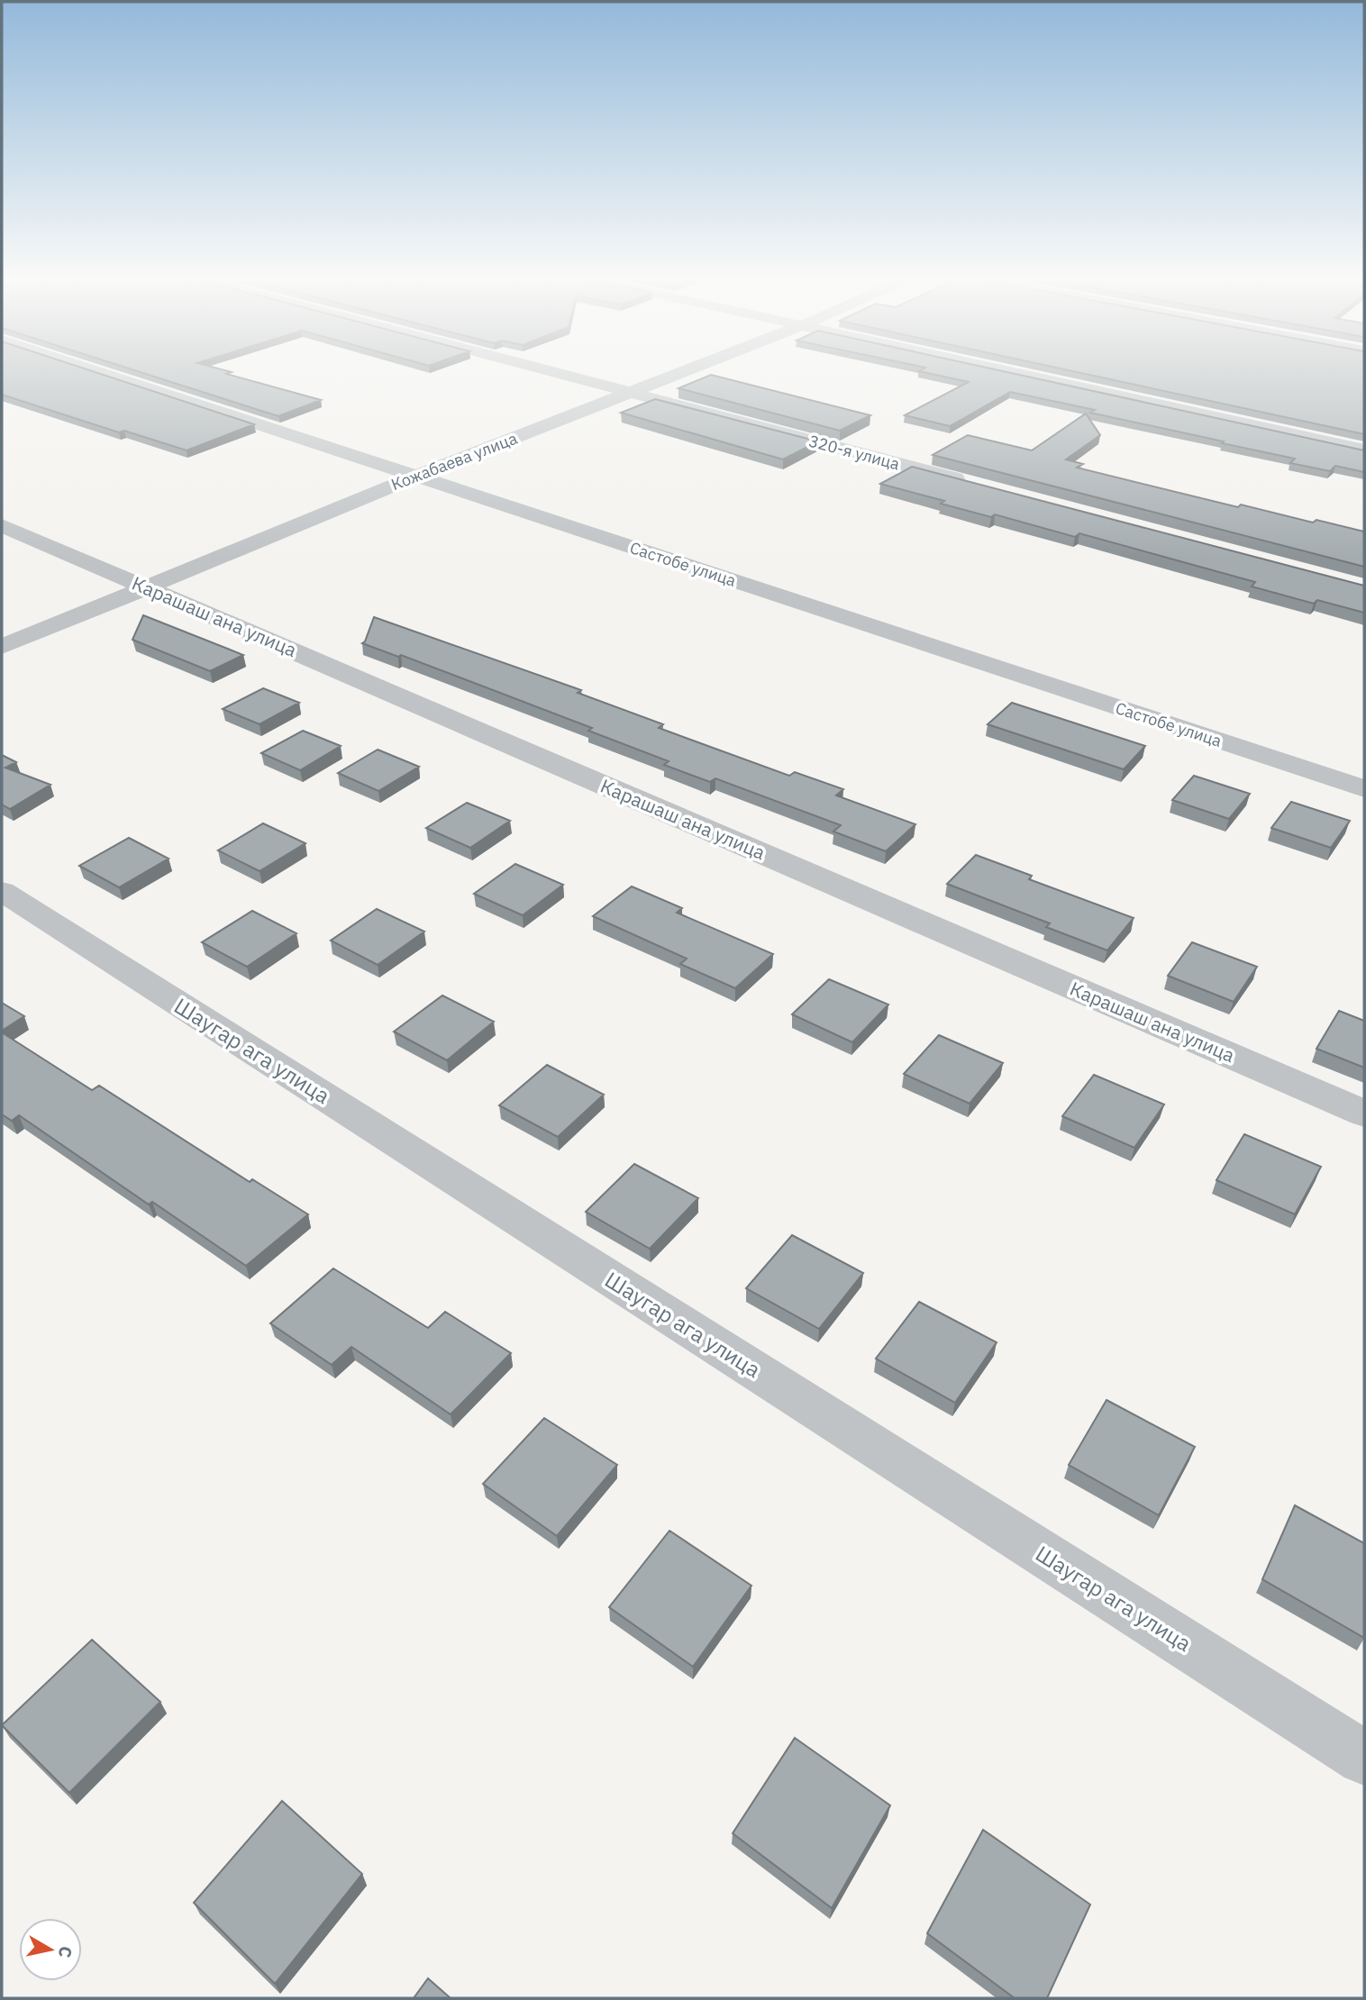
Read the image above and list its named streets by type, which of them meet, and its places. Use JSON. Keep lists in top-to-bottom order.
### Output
{
  "streets": {
    "street": [
      "320-я улица",
      "Кожабаева улица",
      "Састобе улица",
      "Карашаш ана улица",
      "Шаугар ага улица"
    ]
  },
  "crossings": [
    ["320-я улица", "Кожабаева улица"],
    ["Кожабаева улица", "Састобе улица"],
    ["Кожабаева улица", "Карашаш ана улица"]
  ],
  "north": "right"
}
